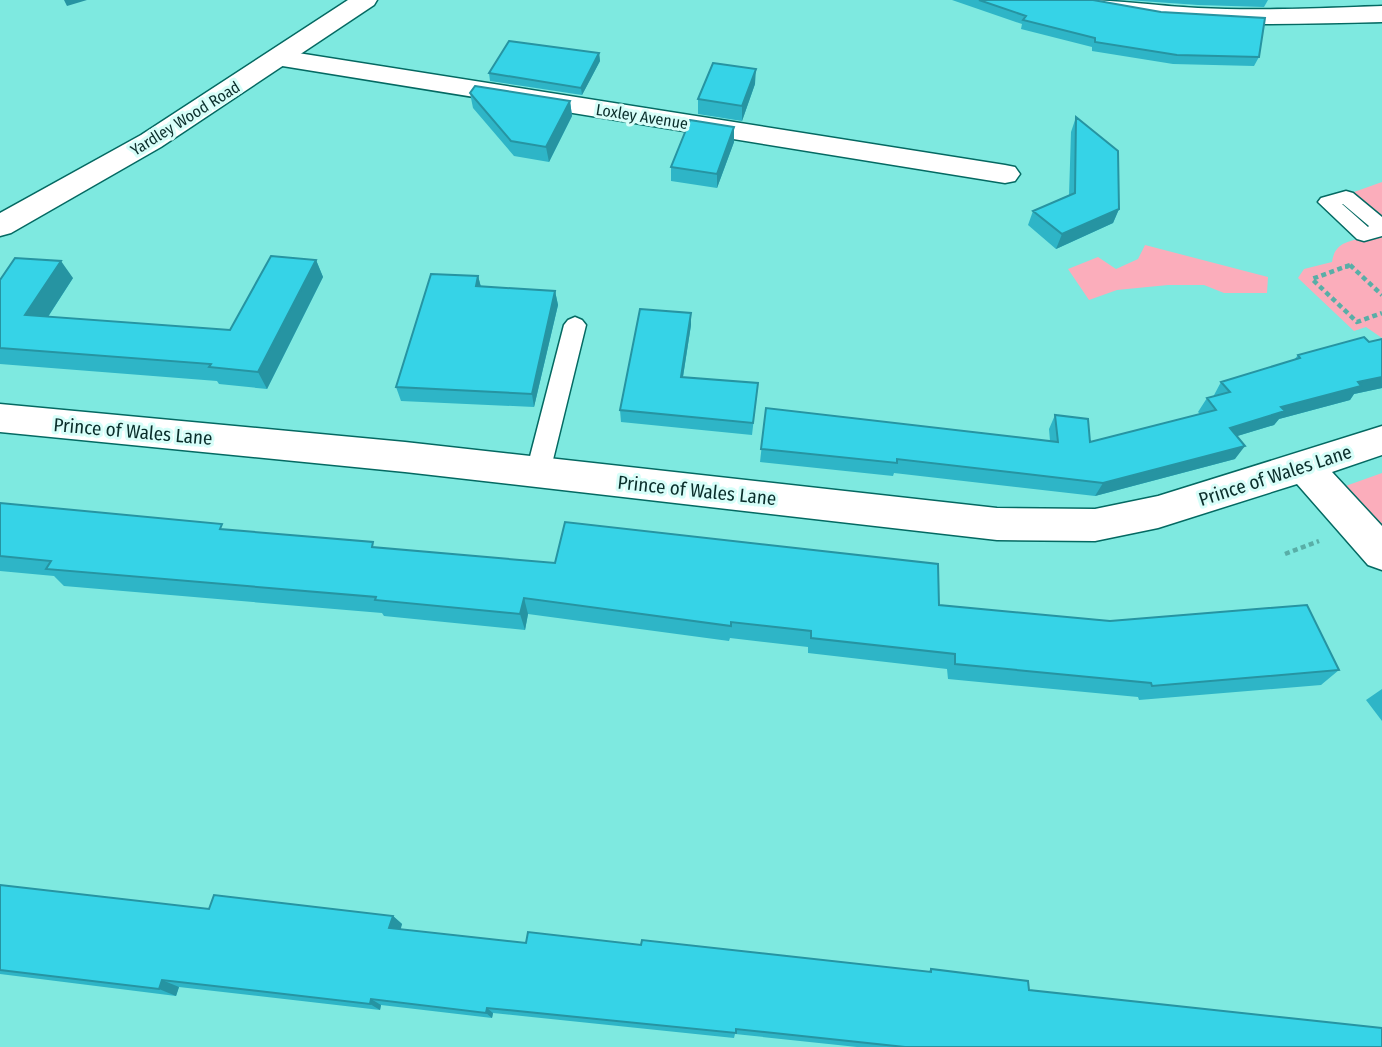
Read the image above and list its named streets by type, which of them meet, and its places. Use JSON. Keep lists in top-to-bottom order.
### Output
{
  "streets": {
    "street": ["Loxley Avenue", "Yardley Wood Road", "Prince of Wales Lane"]
  },
  "crossings": [
    ["Loxley Avenue", "Yardley Wood Road"]
  ]
}
